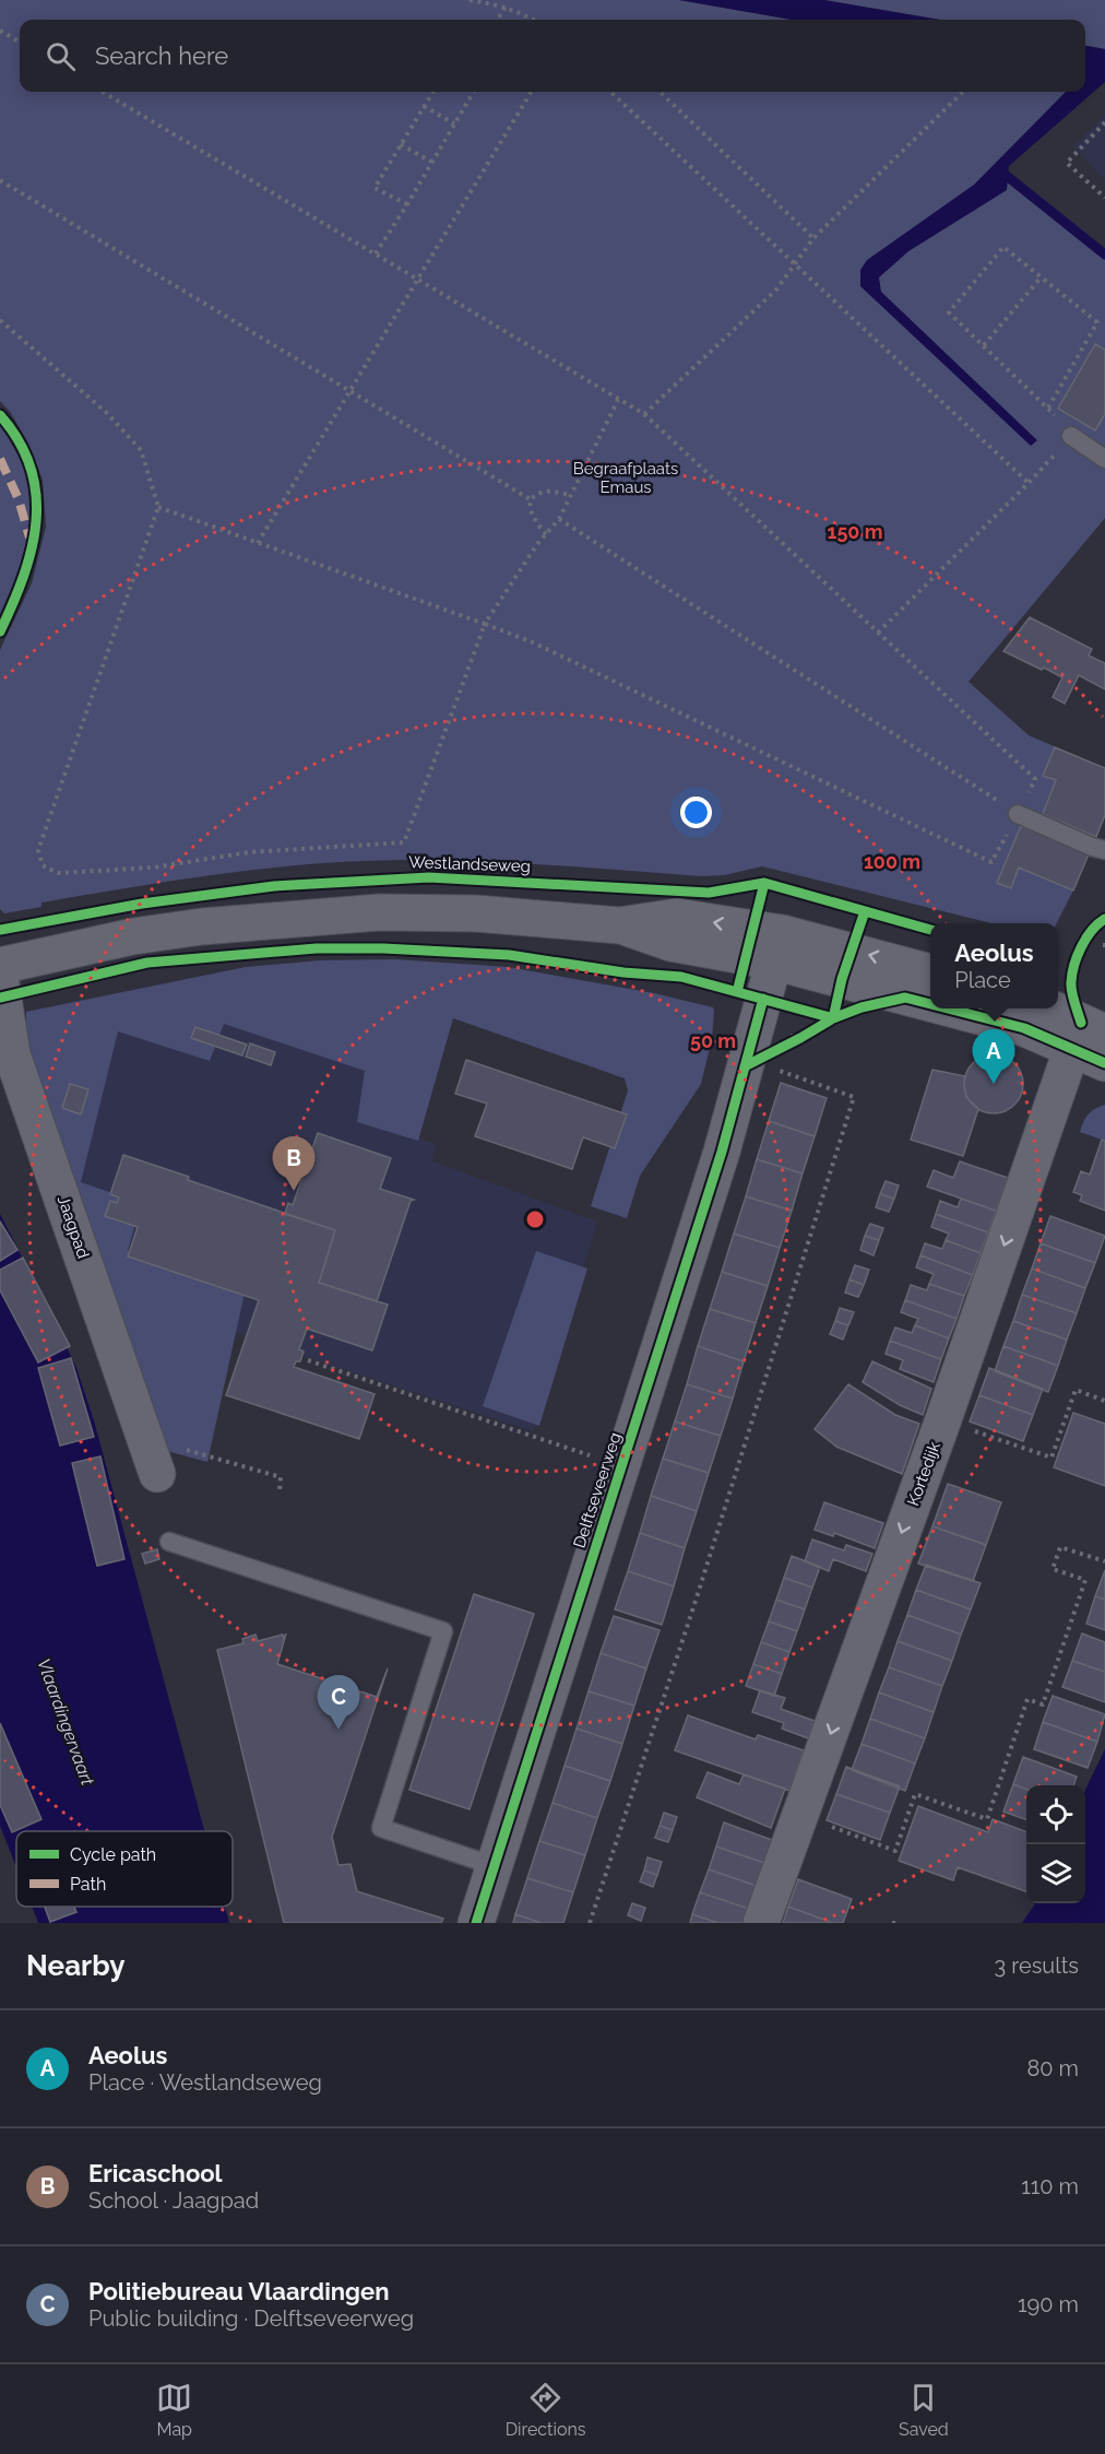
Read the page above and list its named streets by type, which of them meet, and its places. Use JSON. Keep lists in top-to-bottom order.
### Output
{
  "streets": {
    "street": ["Jaagpad", "Kortedijk", "Delftseveerweg"],
    "cycle path": ["Westlandseweg"]
  },
  "one_way": ["Kortedijk"],
  "water": ["Vlaardingervaart"],
  "parks": ["Begraafplaats Emaus"],
  "legend": ["Cycle path", "Path"],
  "page": {
    "search": "Search here",
    "popup": ["Aeolus", "Place"],
    "pins": ["A", "B", "C"],
    "heading": ["Nearby", "3 results"],
    "list": [
      {
        "mark": "A",
        "name": "Aeolus",
        "note": "Place · Westlandseweg",
        "value": "80 m"
      },
      {
        "mark": "B",
        "name": "Ericaschool",
        "note": "School · Jaagpad",
        "value": "110 m"
      },
      {
        "mark": "C",
        "name": "Politiebureau Vlaardingen",
        "note": "Public building · Delftseveerweg",
        "value": "190 m"
      }
    ],
    "nav": ["Map", "Directions", "Saved"]
  },
  "rings": ["150 m", "100 m", "50 m"]
}
